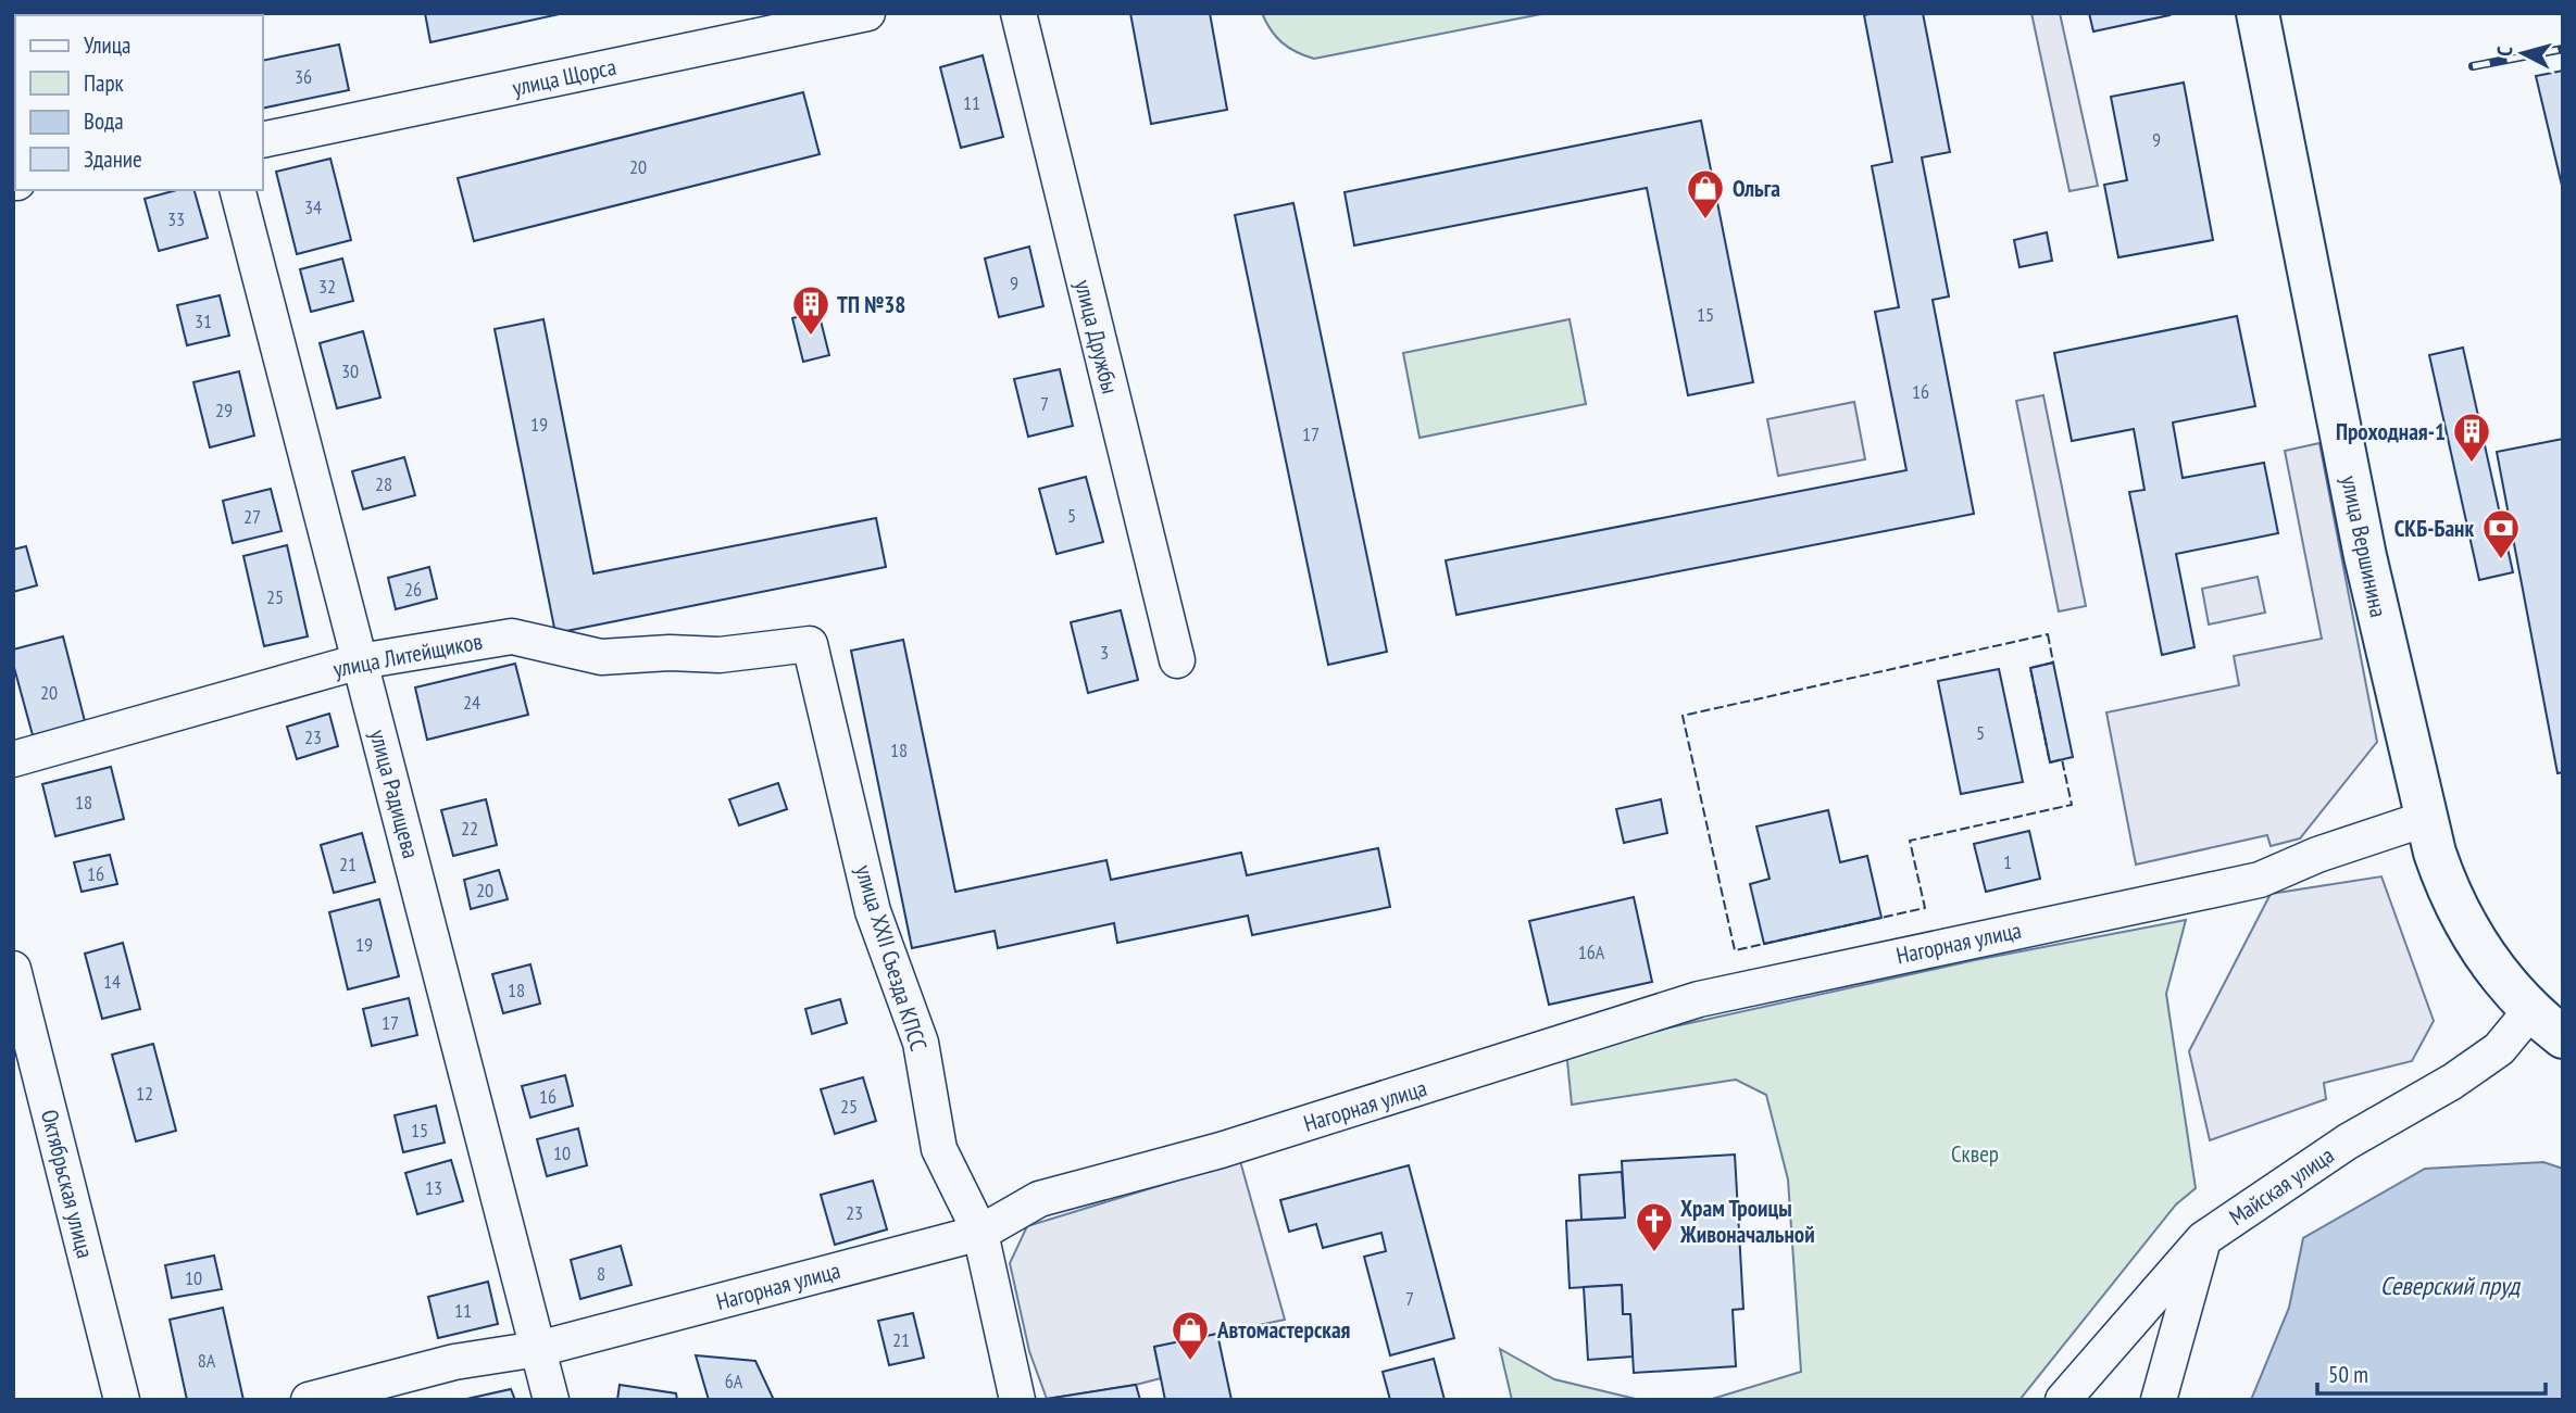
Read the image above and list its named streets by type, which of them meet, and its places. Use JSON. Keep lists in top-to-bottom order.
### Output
{
  "streets": {
    "main road": ["улица Вершинина"],
    "street": [
      "улица Щорса",
      "улица Дружбы",
      "улица Литейщиков",
      "улица Радищева",
      "Нагорная улица",
      "улица XXII Съезда КПСС",
      "Октябрьская улица",
      "Майская улица"
    ]
  },
  "crossings": [
    ["улица Вершинина", "Нагорная улица"],
    ["улица Вершинина", "Майская улица"],
    ["улица Литейщиков", "улица Радищева"],
    ["улица Литейщиков", "улица XXII Съезда КПСС"],
    ["улица Радищева", "Нагорная улица"],
    ["Нагорная улица", "улица XXII Съезда КПСС"]
  ],
  "water": ["Северский пруд"],
  "parks": ["Сквер"],
  "places": {
    "shop": ["Ольга", "Автомастерская"],
    "building": ["ТП №38", "Проходная-1"],
    "bank": ["СКБ-Банк"],
    "church": ["Храм Троицы Живоначальной"]
  },
  "house_numbers": [
    "36",
    "11",
    "9",
    "20",
    "34",
    "33",
    "9",
    "32",
    "15",
    "31",
    "30",
    "16",
    "7",
    "29",
    "19",
    "17",
    "28",
    "5",
    "27",
    "26",
    "25",
    "3",
    "20",
    "24",
    "5",
    "23",
    "18",
    "18",
    "22",
    "1",
    "21",
    "16",
    "20",
    "19",
    "16А",
    "14",
    "18",
    "17",
    "12",
    "16",
    "25",
    "15",
    "10",
    "13",
    "23",
    "8",
    "10",
    "7",
    "11",
    "21",
    "8А",
    "6А"
  ],
  "legend": [
    "Улица",
    "Парк",
    "Вода",
    "Здание"
  ],
  "scale_bar": "50 m",
  "north": "left"
}
